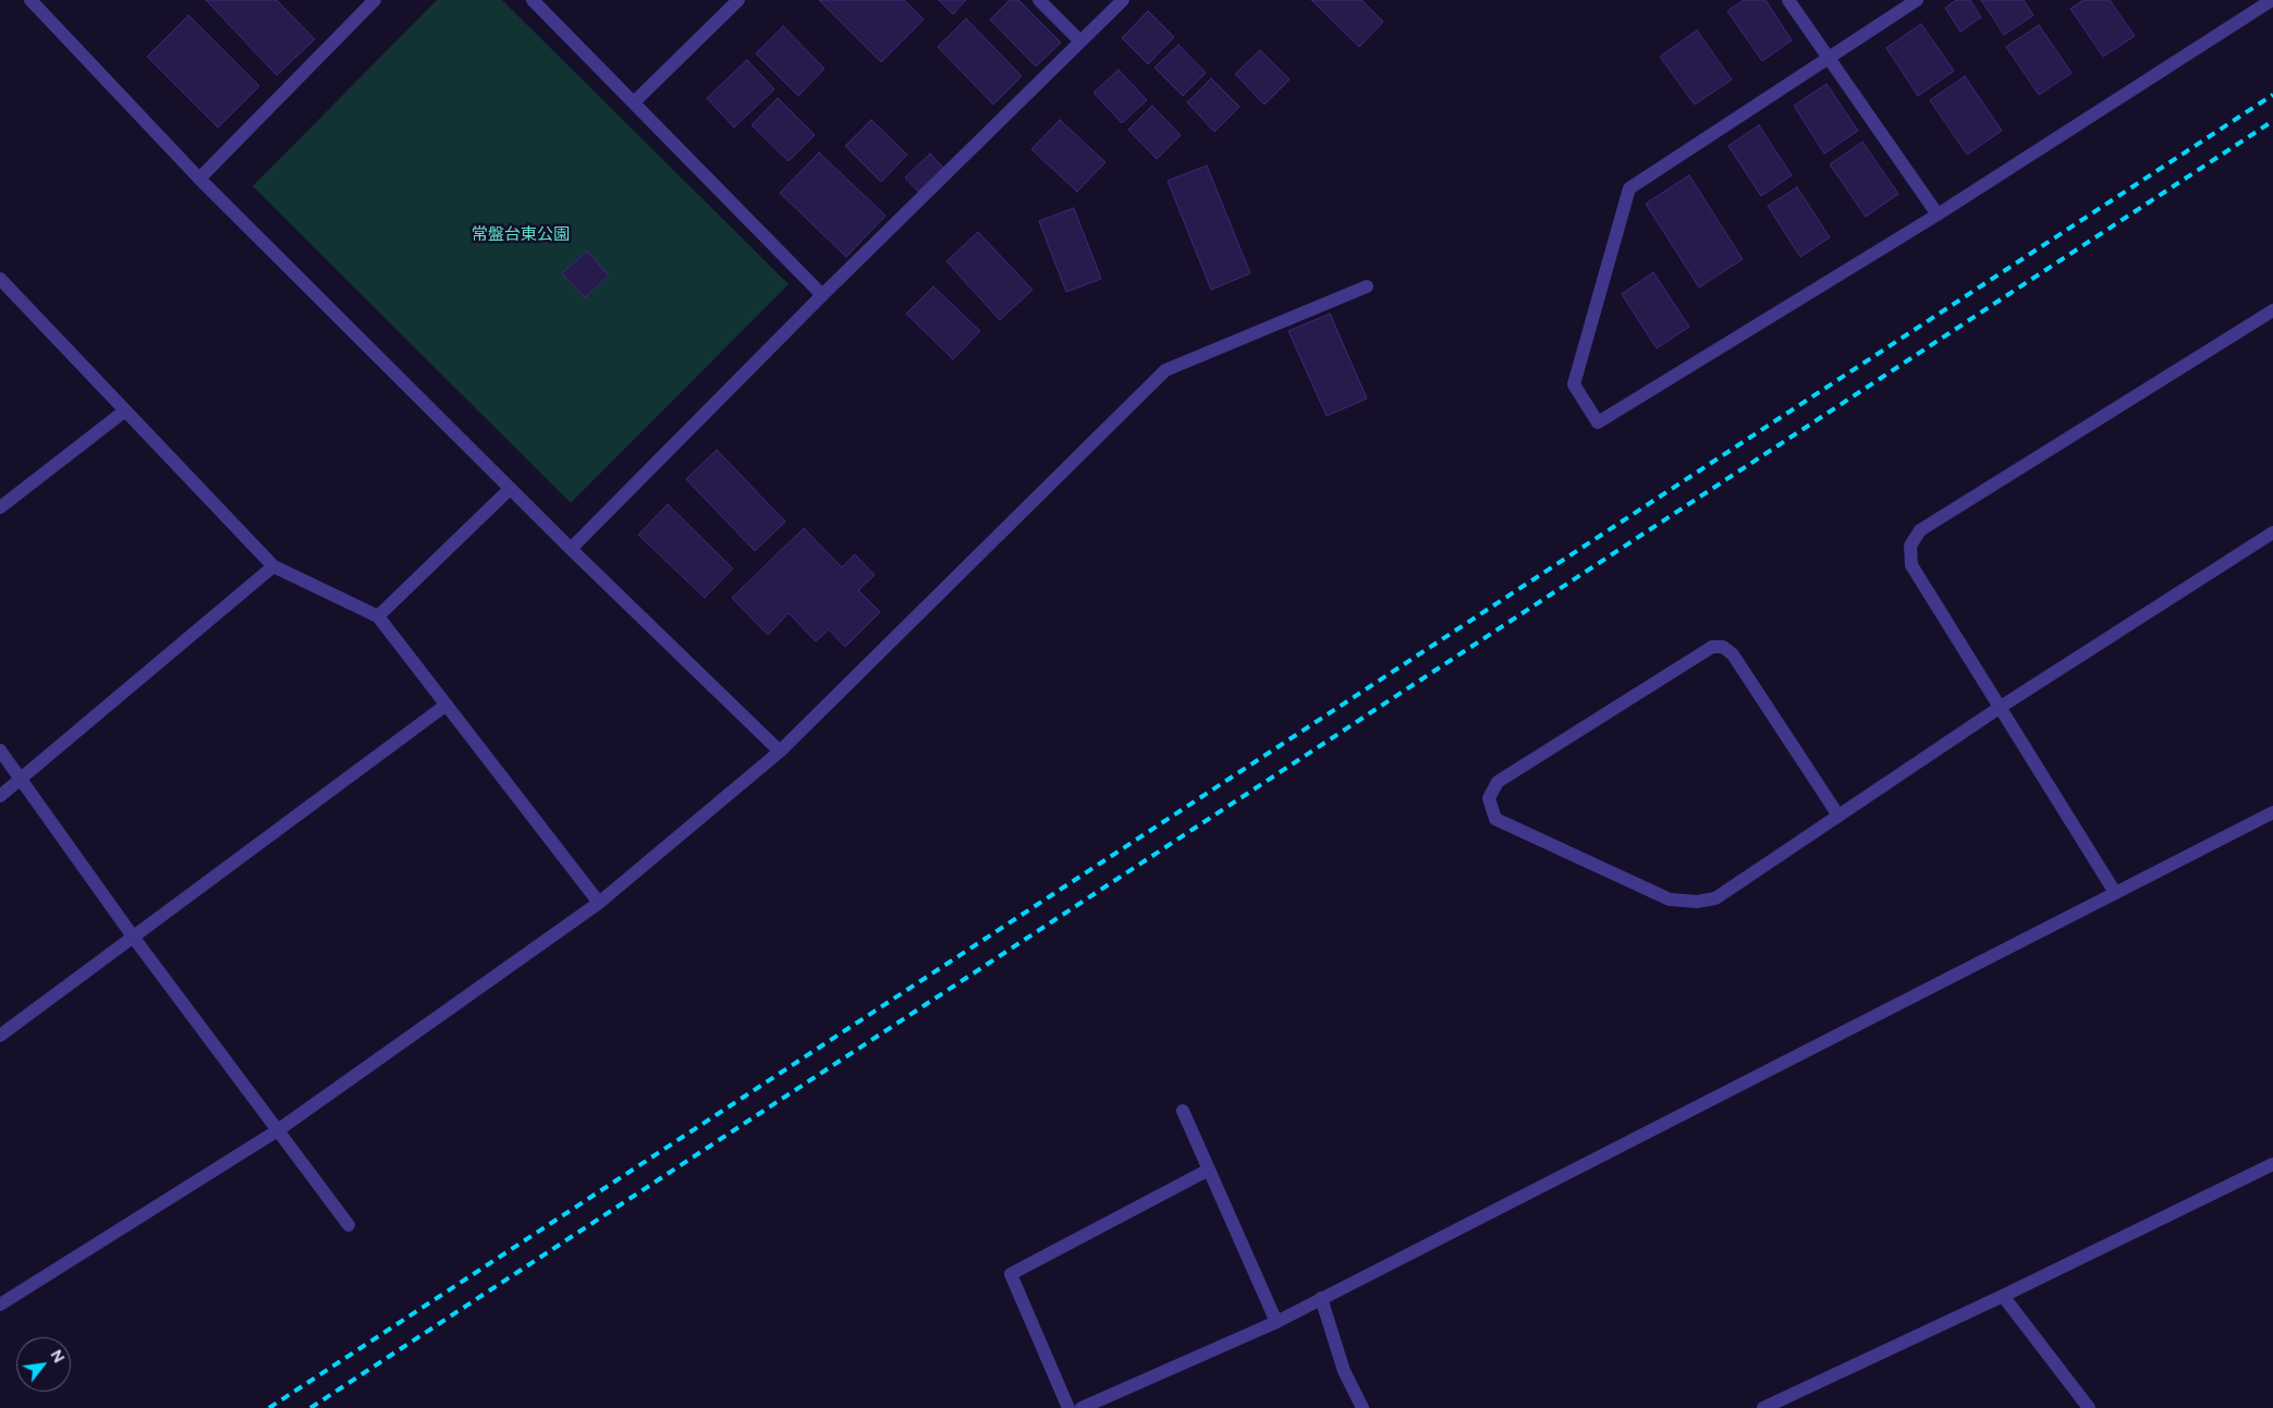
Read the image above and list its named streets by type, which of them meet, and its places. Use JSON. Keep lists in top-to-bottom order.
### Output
{
  "parks": ["常盤台東公園"],
  "north": "top right"
}
